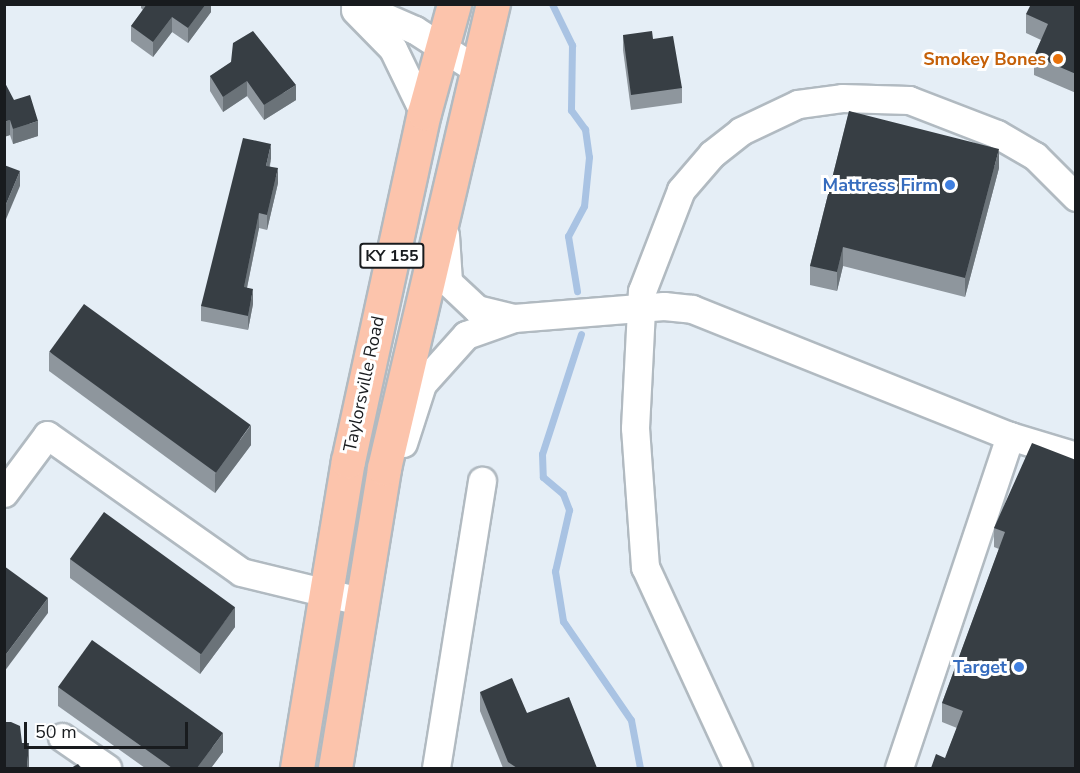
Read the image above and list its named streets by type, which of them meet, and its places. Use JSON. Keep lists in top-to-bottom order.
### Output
{
  "streets": {
    "main road": ["KY 155", "Taylorsville Road"]
  },
  "places": ["Smokey Bones", "Mattress Firm", "Target"],
  "scale_bar": "50 m"
}
